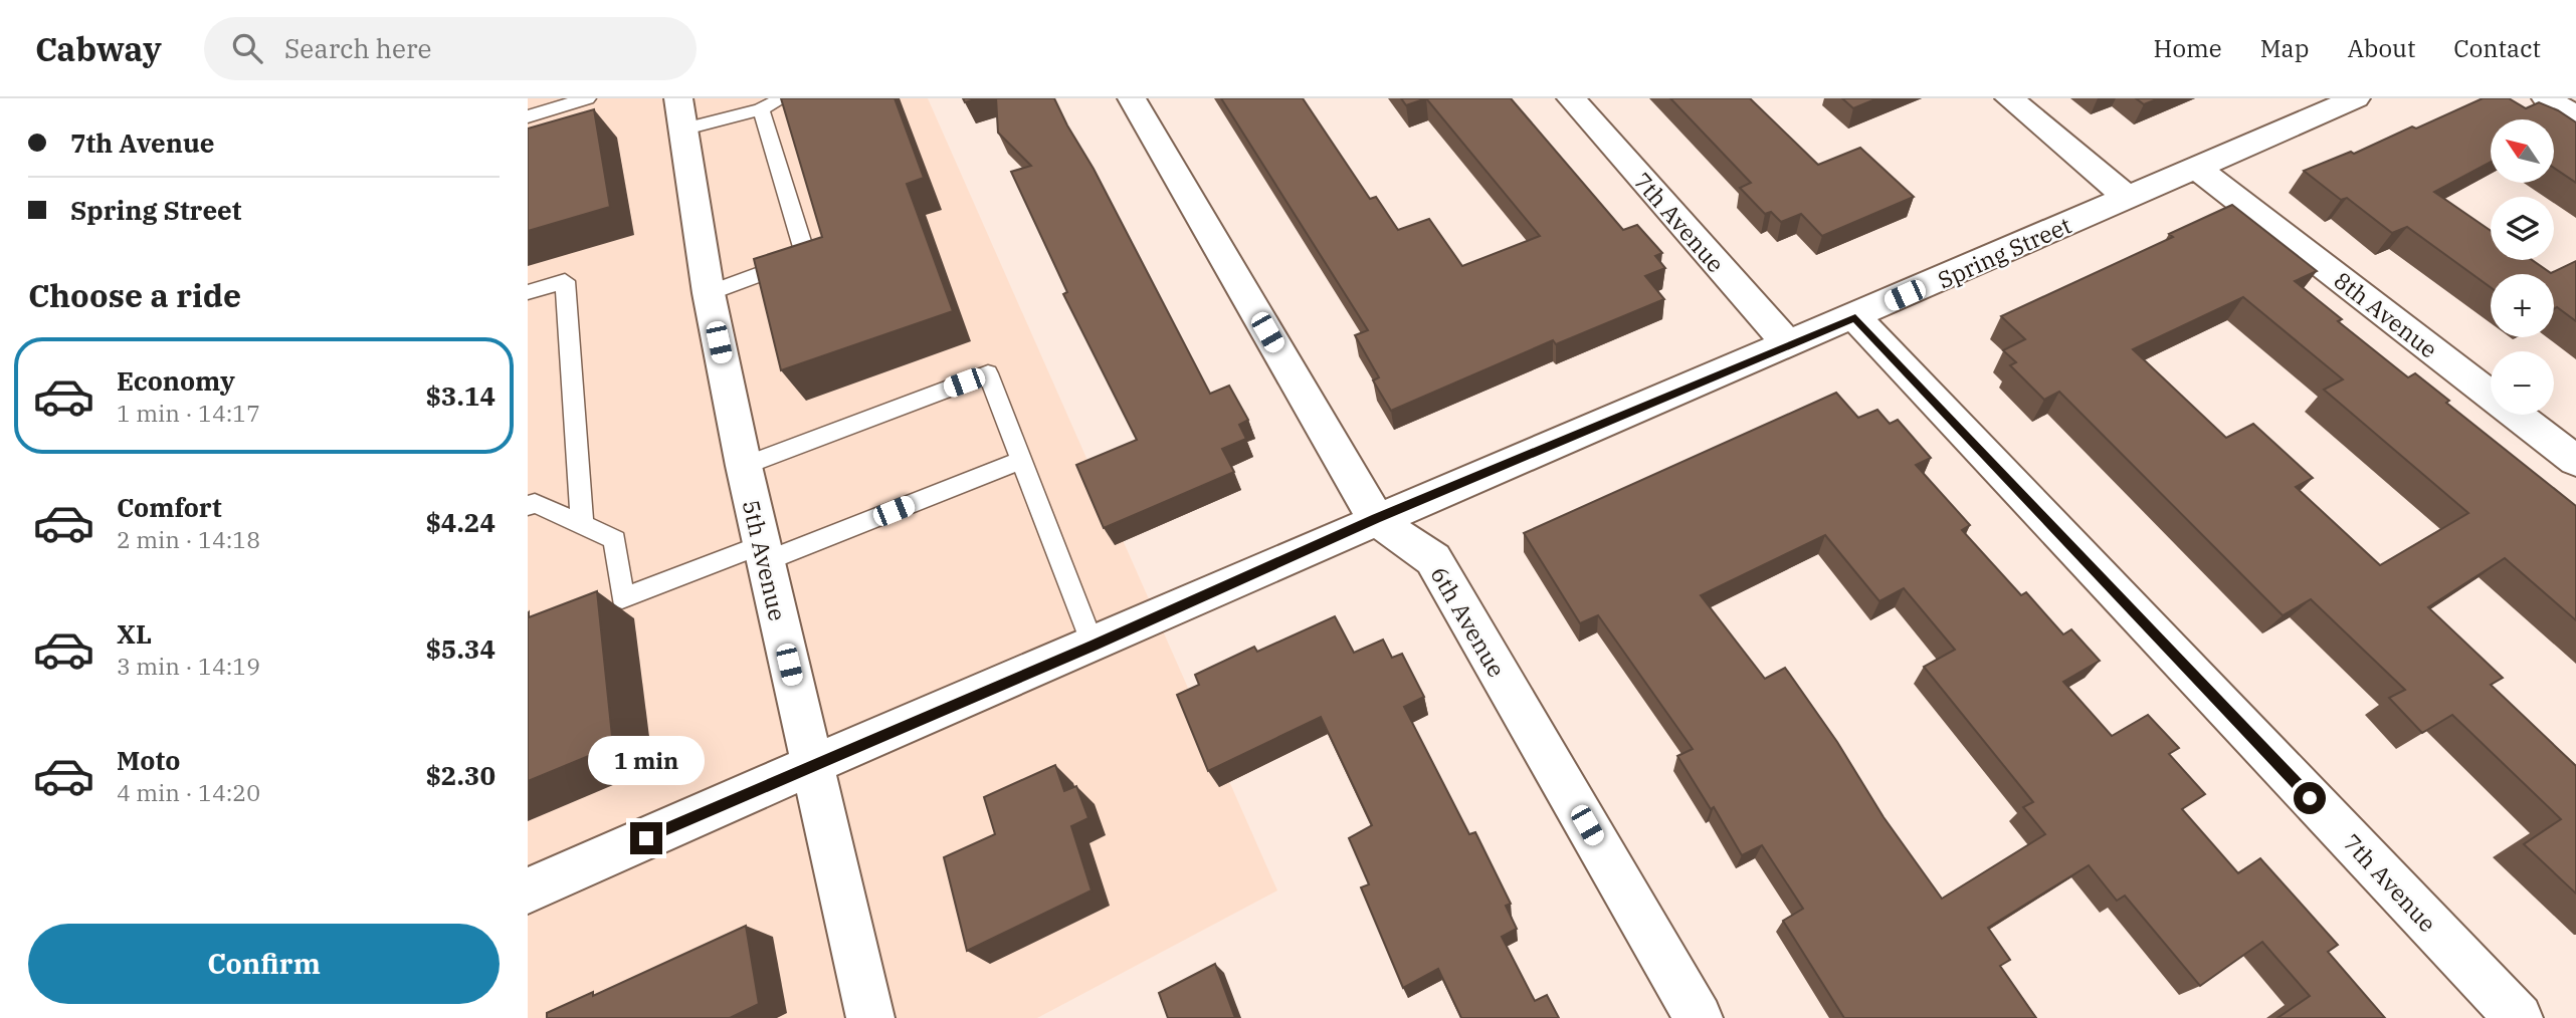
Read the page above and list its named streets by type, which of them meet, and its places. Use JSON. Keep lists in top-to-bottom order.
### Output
{
  "streets": {
    "street": [
      "7th Avenue",
      "Spring Street",
      "8th Avenue",
      "5th Avenue",
      "6th Avenue"
    ]
  },
  "crossings": [
    ["7th Avenue", "Spring Street"],
    ["Spring Street", "8th Avenue"],
    ["Spring Street", "5th Avenue"],
    ["Spring Street", "6th Avenue"]
  ],
  "north": "top left",
  "page": {
    "header": "Cabway",
    "search": "Search here",
    "nav": [
      "Home",
      "Map",
      "About",
      "Contact"
    ],
    "banner": ["7th Avenue", "Spring Street"],
    "map_buttons": ["+", "−"],
    "heading": "Choose a ride",
    "list": [
      {
        "name": "Economy",
        "note": "1 min · 14:17",
        "value": "$3.14"
      },
      {
        "name": "Comfort",
        "note": "2 min · 14:18",
        "value": "$4.24"
      },
      {
        "name": "XL",
        "note": "3 min · 14:19",
        "value": "$5.34"
      },
      {
        "name": "Moto",
        "note": "4 min · 14:20",
        "value": "$2.30"
      }
    ],
    "bubble": "1 min",
    "buttons": "Confirm"
  }
}
